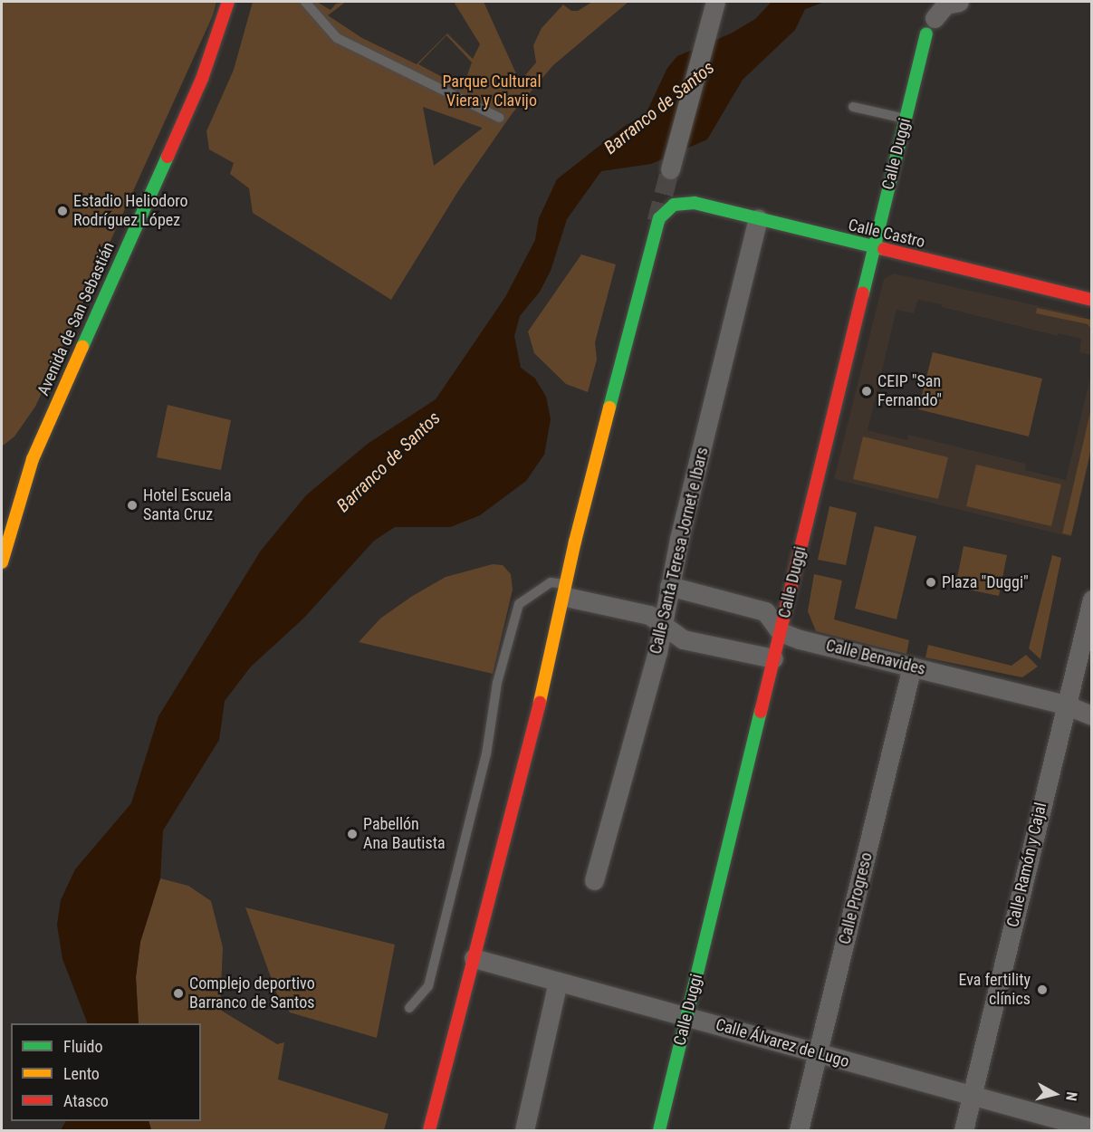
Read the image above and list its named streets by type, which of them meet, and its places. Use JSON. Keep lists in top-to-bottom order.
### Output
{
  "streets": {
    "street": [
      "Calle Duggi",
      "Calle Castro",
      "Avenida de San Sebastián",
      "Calle Santa Teresa Jornet e Ibars",
      "Calle Benavides",
      "Calle Ramón y Cajal",
      "Calle Progreso",
      "Calle Álvarez de Lugo"
    ]
  },
  "crossings": [
    ["Calle Duggi", "Calle Castro"],
    ["Calle Duggi", "Calle Benavides"],
    ["Calle Duggi", "Calle Álvarez de Lugo"],
    ["Calle Castro", "Calle Santa Teresa Jornet e Ibars"],
    ["Calle Benavides", "Calle Ramón y Cajal"],
    ["Calle Benavides", "Calle Progreso"],
    ["Calle Ramón y Cajal", "Calle Álvarez de Lugo"],
    ["Calle Progreso", "Calle Álvarez de Lugo"]
  ],
  "water": ["Barranco de Santos"],
  "parks": ["Parque Cultural Viera y Clavijo"],
  "places": [
    "Estadio Heliodoro Rodríguez López",
    "CEIP \"San Fernando\"",
    "Hotel Escuela Santa Cruz",
    "Plaza \"Duggi\"",
    "Pabellón Ana Bautista",
    "Eva fertility clínics",
    "Complejo deportivo Barranco de Santos"
  ],
  "legend": ["Fluido", "Lento", "Atasco"],
  "north": "right"
}
